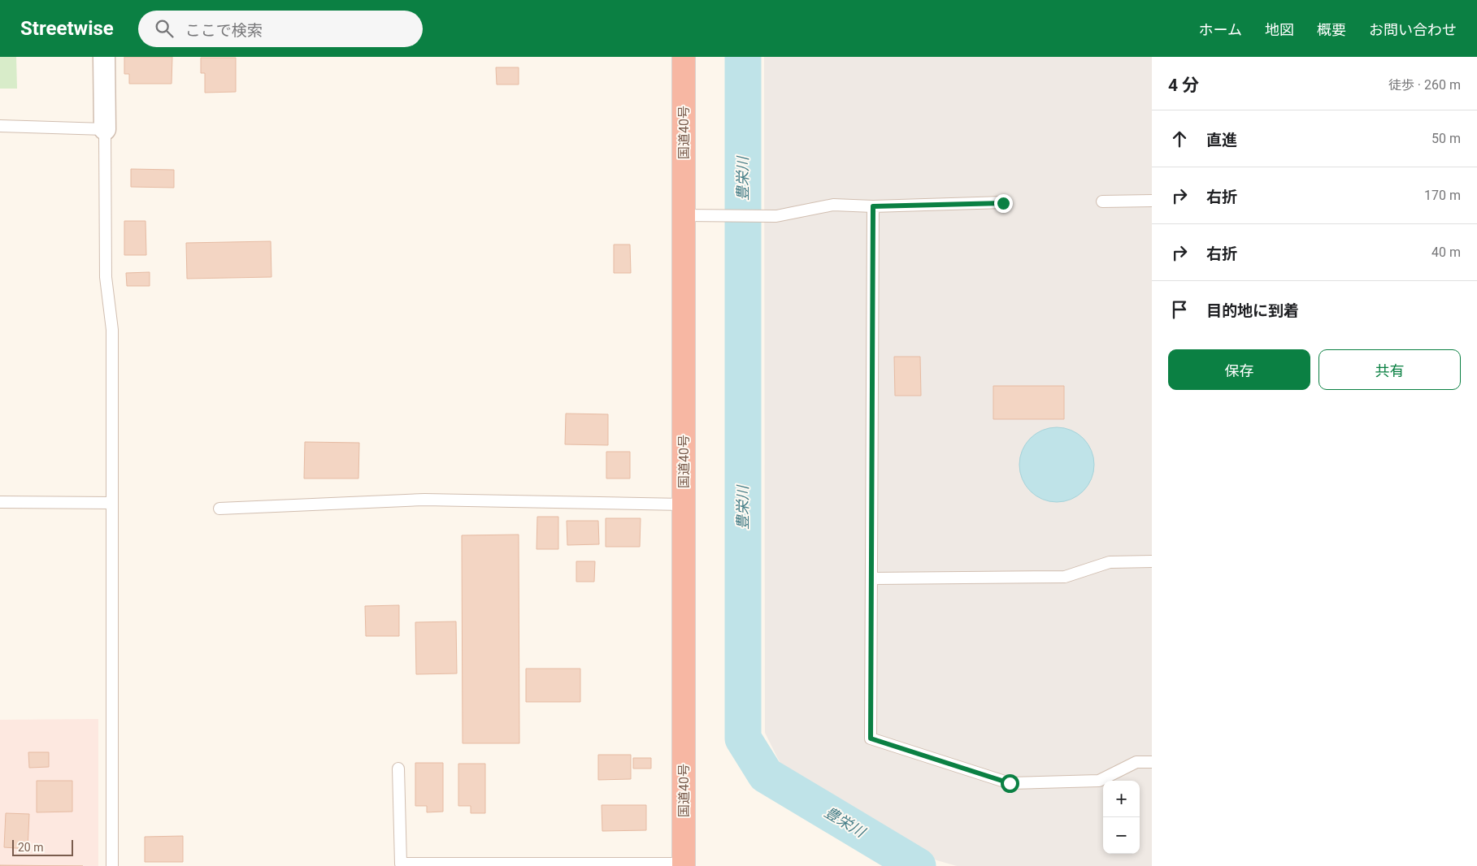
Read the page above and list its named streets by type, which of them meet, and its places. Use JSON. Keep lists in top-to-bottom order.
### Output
{
  "streets": {
    "highway": ["国道40号"]
  },
  "water": ["豊栄川"],
  "scale_bar": "20 m",
  "page": {
    "header": "Streetwise",
    "search": "ここで検索",
    "nav": [
      "ホーム",
      "地図",
      "概要",
      "お問い合わせ"
    ],
    "heading": ["4 分", "徒歩 · 260 m"],
    "list": [
      ["直進", "50 m"],
      ["右折", "170 m"],
      ["右折", "40 m"],
      "目的地に到着"
    ],
    "buttons": ["保存", "共有"],
    "map_buttons": ["+", "−"],
    "scale": "20 m"
  }
}
